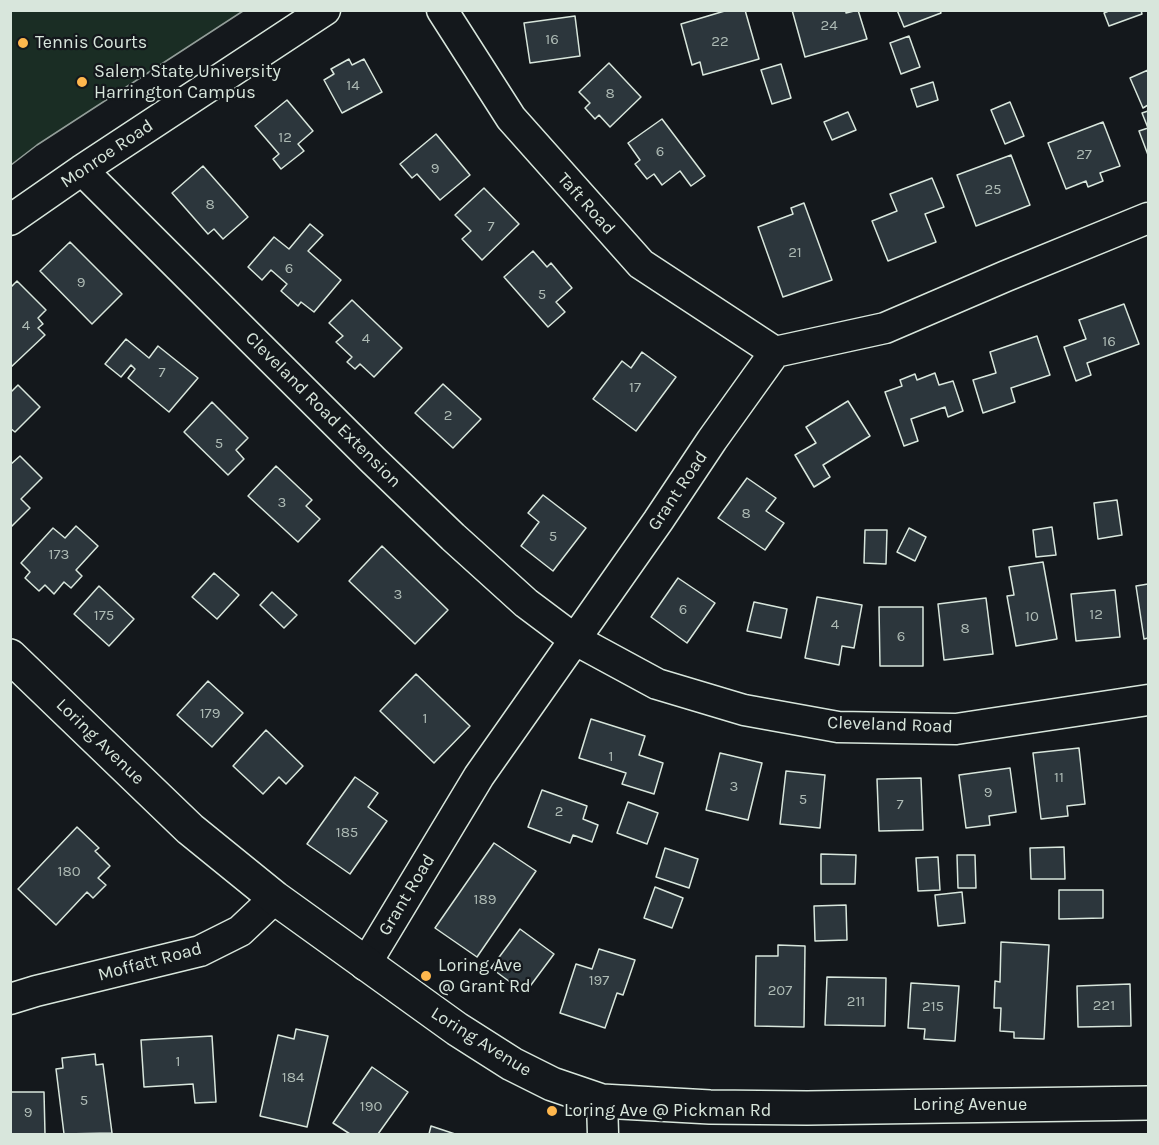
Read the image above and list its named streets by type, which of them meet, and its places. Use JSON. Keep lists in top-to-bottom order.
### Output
{
  "streets": {
    "highway": ["Loring Avenue"],
    "street": [
      "Monroe Road",
      "Taft Road",
      "Cleveland Road Extension",
      "Grant Road",
      "Cleveland Road",
      "Moffatt Road"
    ]
  },
  "crossings": [
    ["Monroe Road", "Cleveland Road Extension"],
    ["Taft Road", "Grant Road"],
    ["Cleveland Road Extension", "Grant Road"],
    ["Cleveland Road Extension", "Cleveland Road"],
    ["Grant Road", "Cleveland Road"],
    ["Grant Road", "Loring Avenue"],
    ["Loring Avenue", "Moffatt Road"]
  ],
  "places": [
    "Tennis Courts",
    "Salem State University Harrington Campus",
    "Loring Ave @ Grant Rd",
    "Loring Ave @ Pickman Rd"
  ],
  "house_numbers": [
    "24",
    "16",
    "22",
    "14",
    "8",
    "12",
    "6",
    "27",
    "9",
    "25",
    "8",
    "7",
    "21",
    "6",
    "9",
    "5",
    "4",
    "4",
    "16",
    "7",
    "17",
    "2",
    "5",
    "3",
    "8",
    "5",
    "173",
    "3",
    "6",
    "12",
    "175",
    "10",
    "4",
    "8",
    "6",
    "179",
    "1",
    "1",
    "11",
    "3",
    "9",
    "5",
    "7",
    "2",
    "185",
    "180",
    "189",
    "197",
    "207",
    "211",
    "221",
    "215",
    "1",
    "184",
    "5",
    "190",
    "9"
  ]
}
